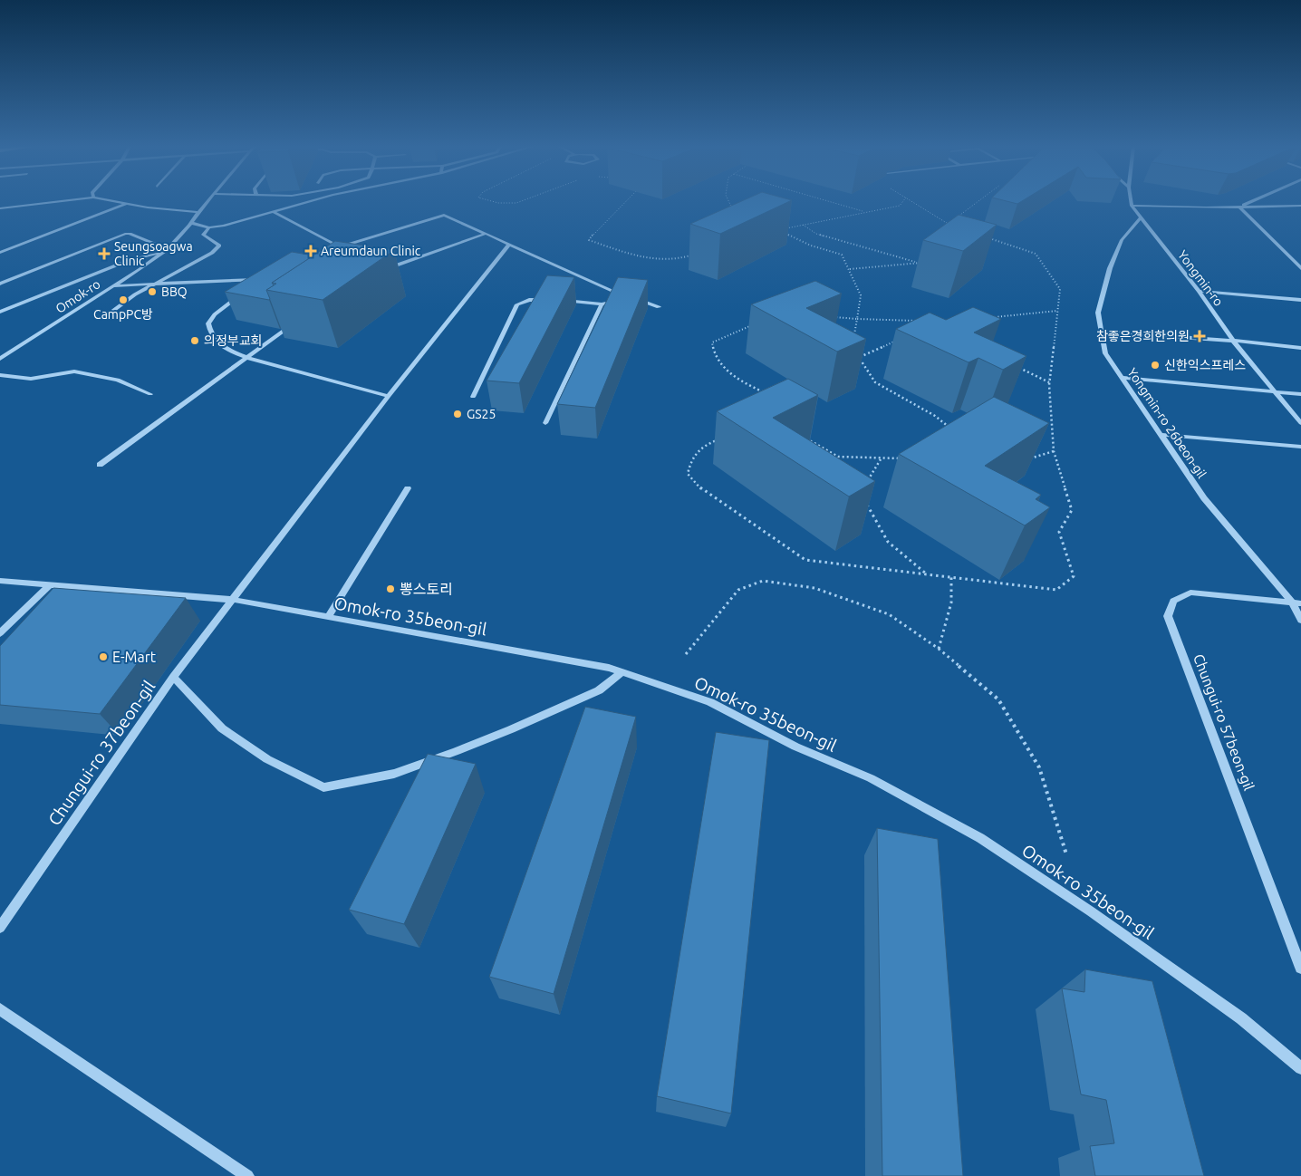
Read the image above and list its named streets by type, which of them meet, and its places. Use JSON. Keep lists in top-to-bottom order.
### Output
{
  "streets": {
    "street": [
      "Yongmin-ro",
      "Omok-ro",
      "Yongmin-ro 26beon-gil",
      "Omok-ro 35beon-gil",
      "Chungui-ro 57beon-gil",
      "Chungui-ro 37beon-gil"
    ]
  },
  "crossings": [
    ["Yongmin-ro", "Yongmin-ro 26beon-gil"],
    ["Yongmin-ro 26beon-gil", "Chungui-ro 57beon-gil"],
    ["Omok-ro 35beon-gil", "Chungui-ro 37beon-gil"]
  ],
  "places": {
    "health": ["Areumdaun Clinic", "Seungsoagwa Clinic", "참좋은경희한의원"],
    "other": [
      "BBQ",
      "CampPC방",
      "의정부교회",
      "신한익스프레스",
      "GS25",
      "뽕스토리",
      "E-Mart"
    ]
  }
}
